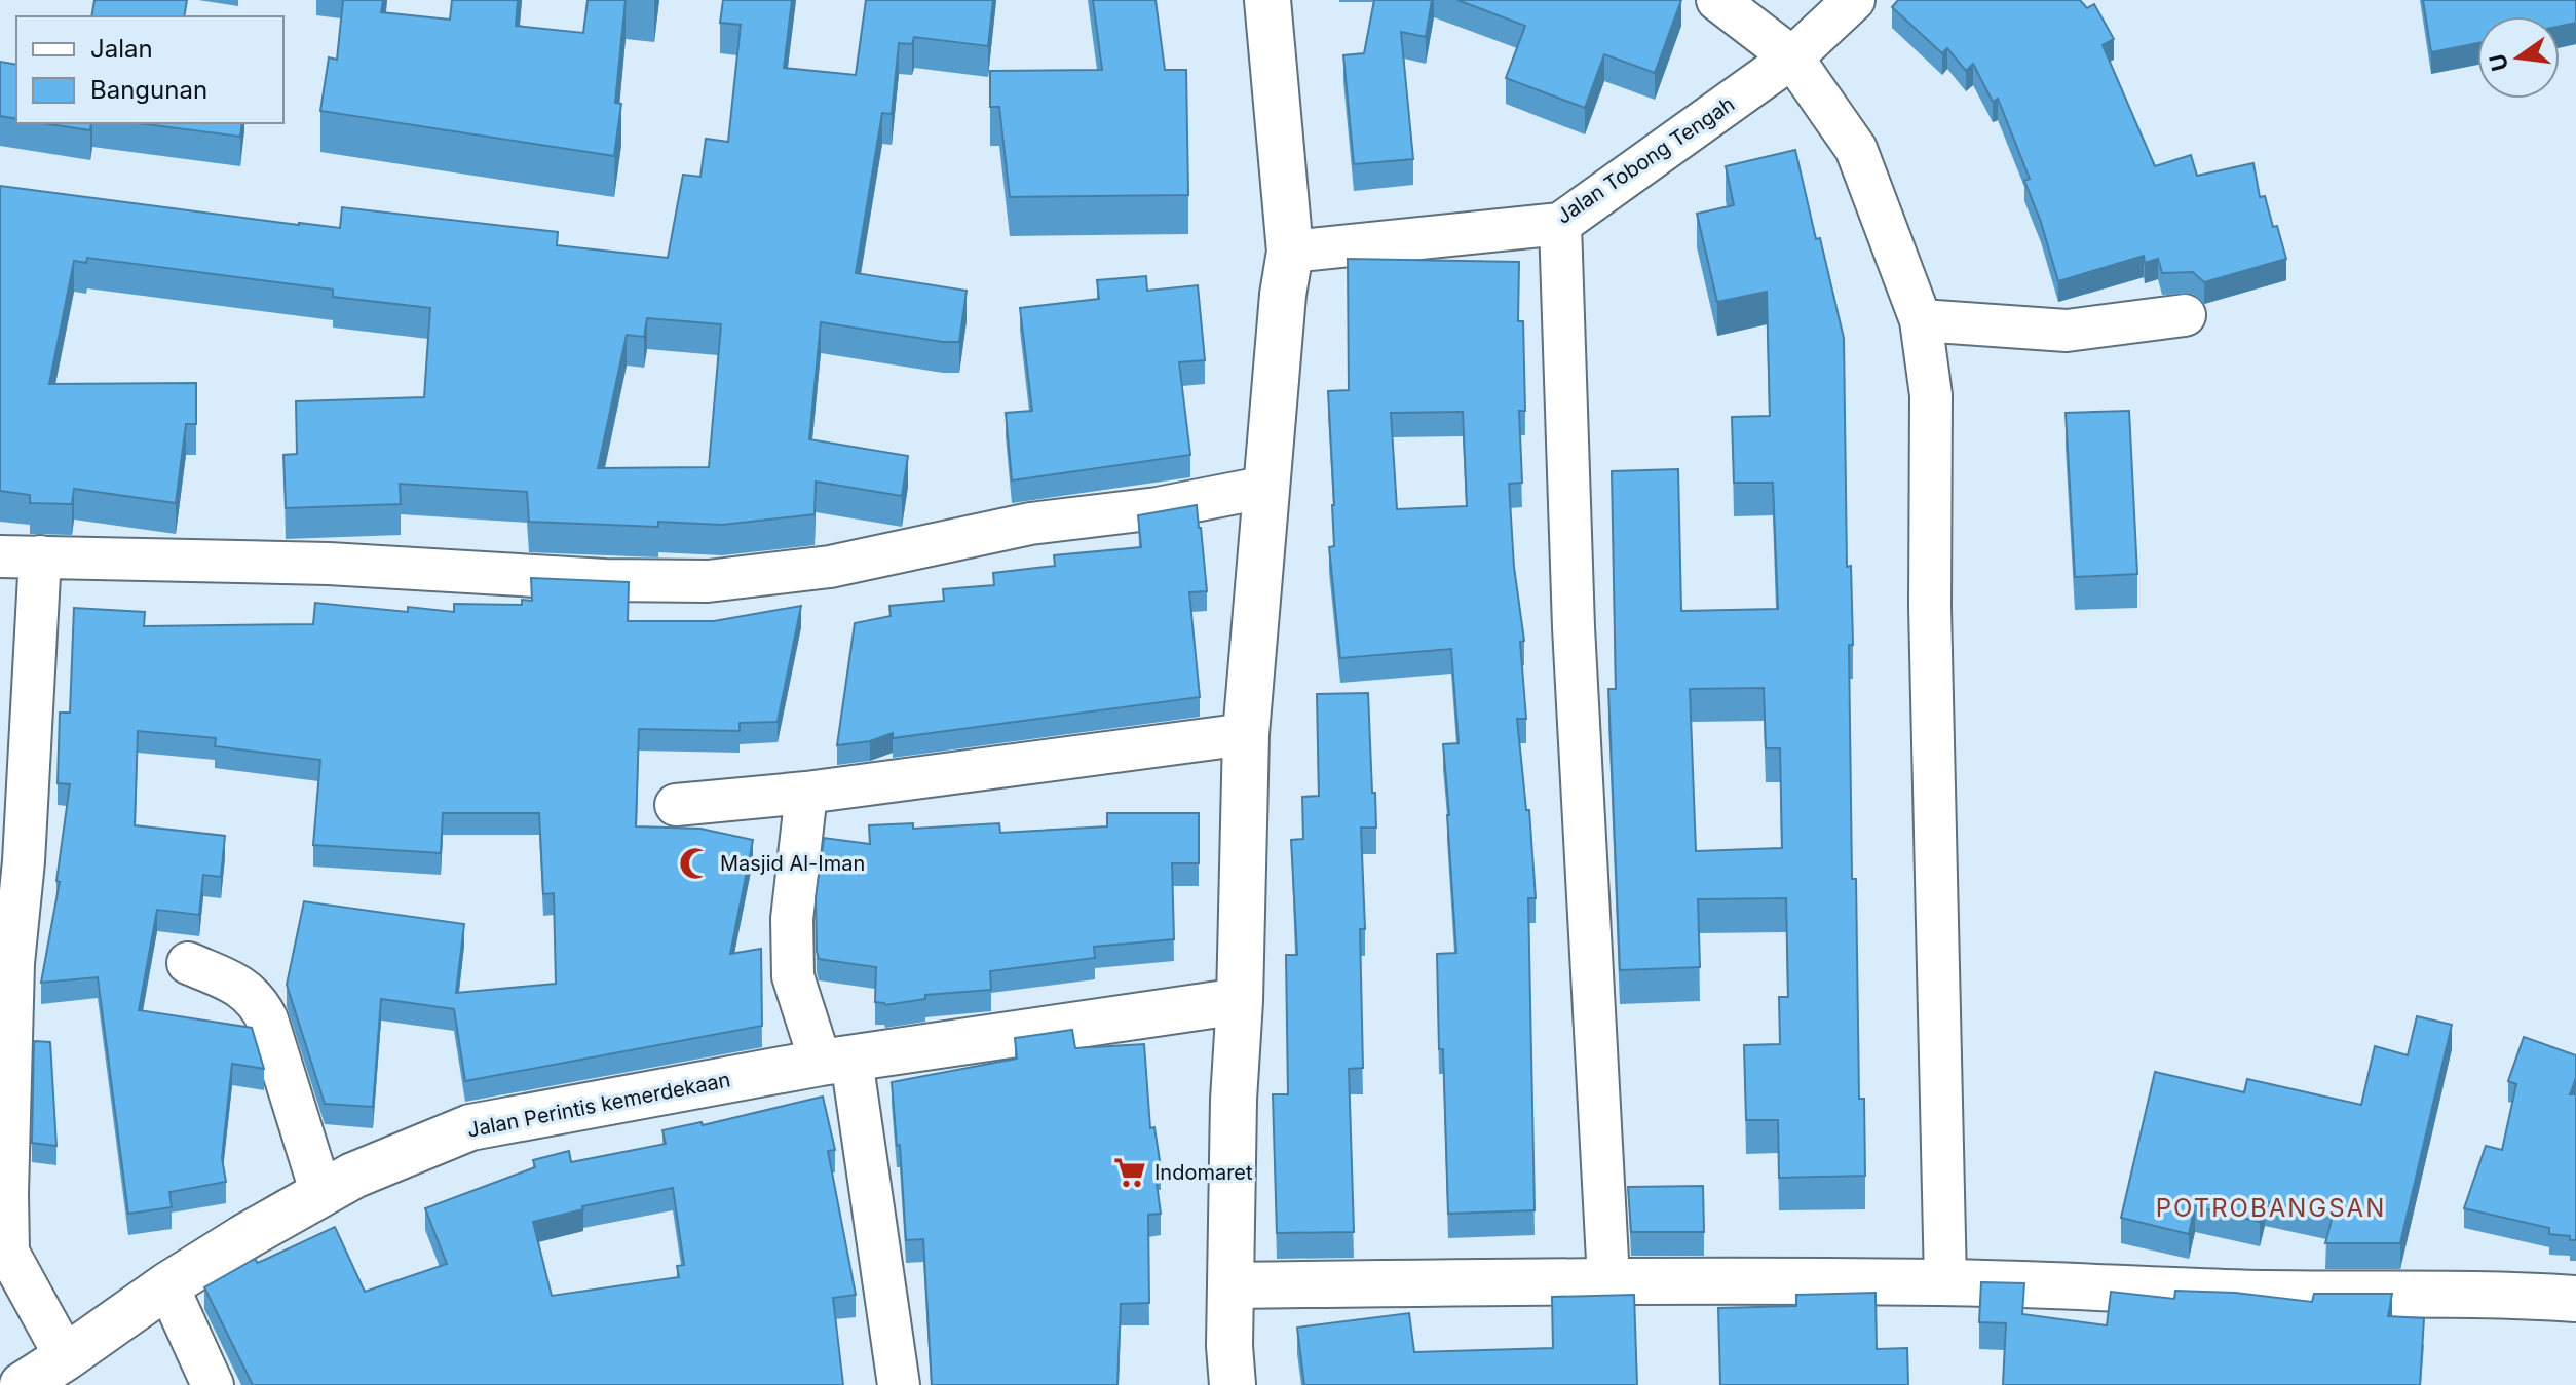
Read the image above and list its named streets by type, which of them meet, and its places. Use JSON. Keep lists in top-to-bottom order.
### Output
{
  "streets": {
    "street": ["Jalan Tobong Tengah", "Jalan Perintis kemerdekaan"]
  },
  "districts": ["POTROBANGSAN"],
  "places": {
    "mosque": ["Masjid Al-Iman"],
    "supermarket": ["Indomaret"]
  },
  "legend": ["Jalan", "Bangunan"],
  "north": "left"
}
